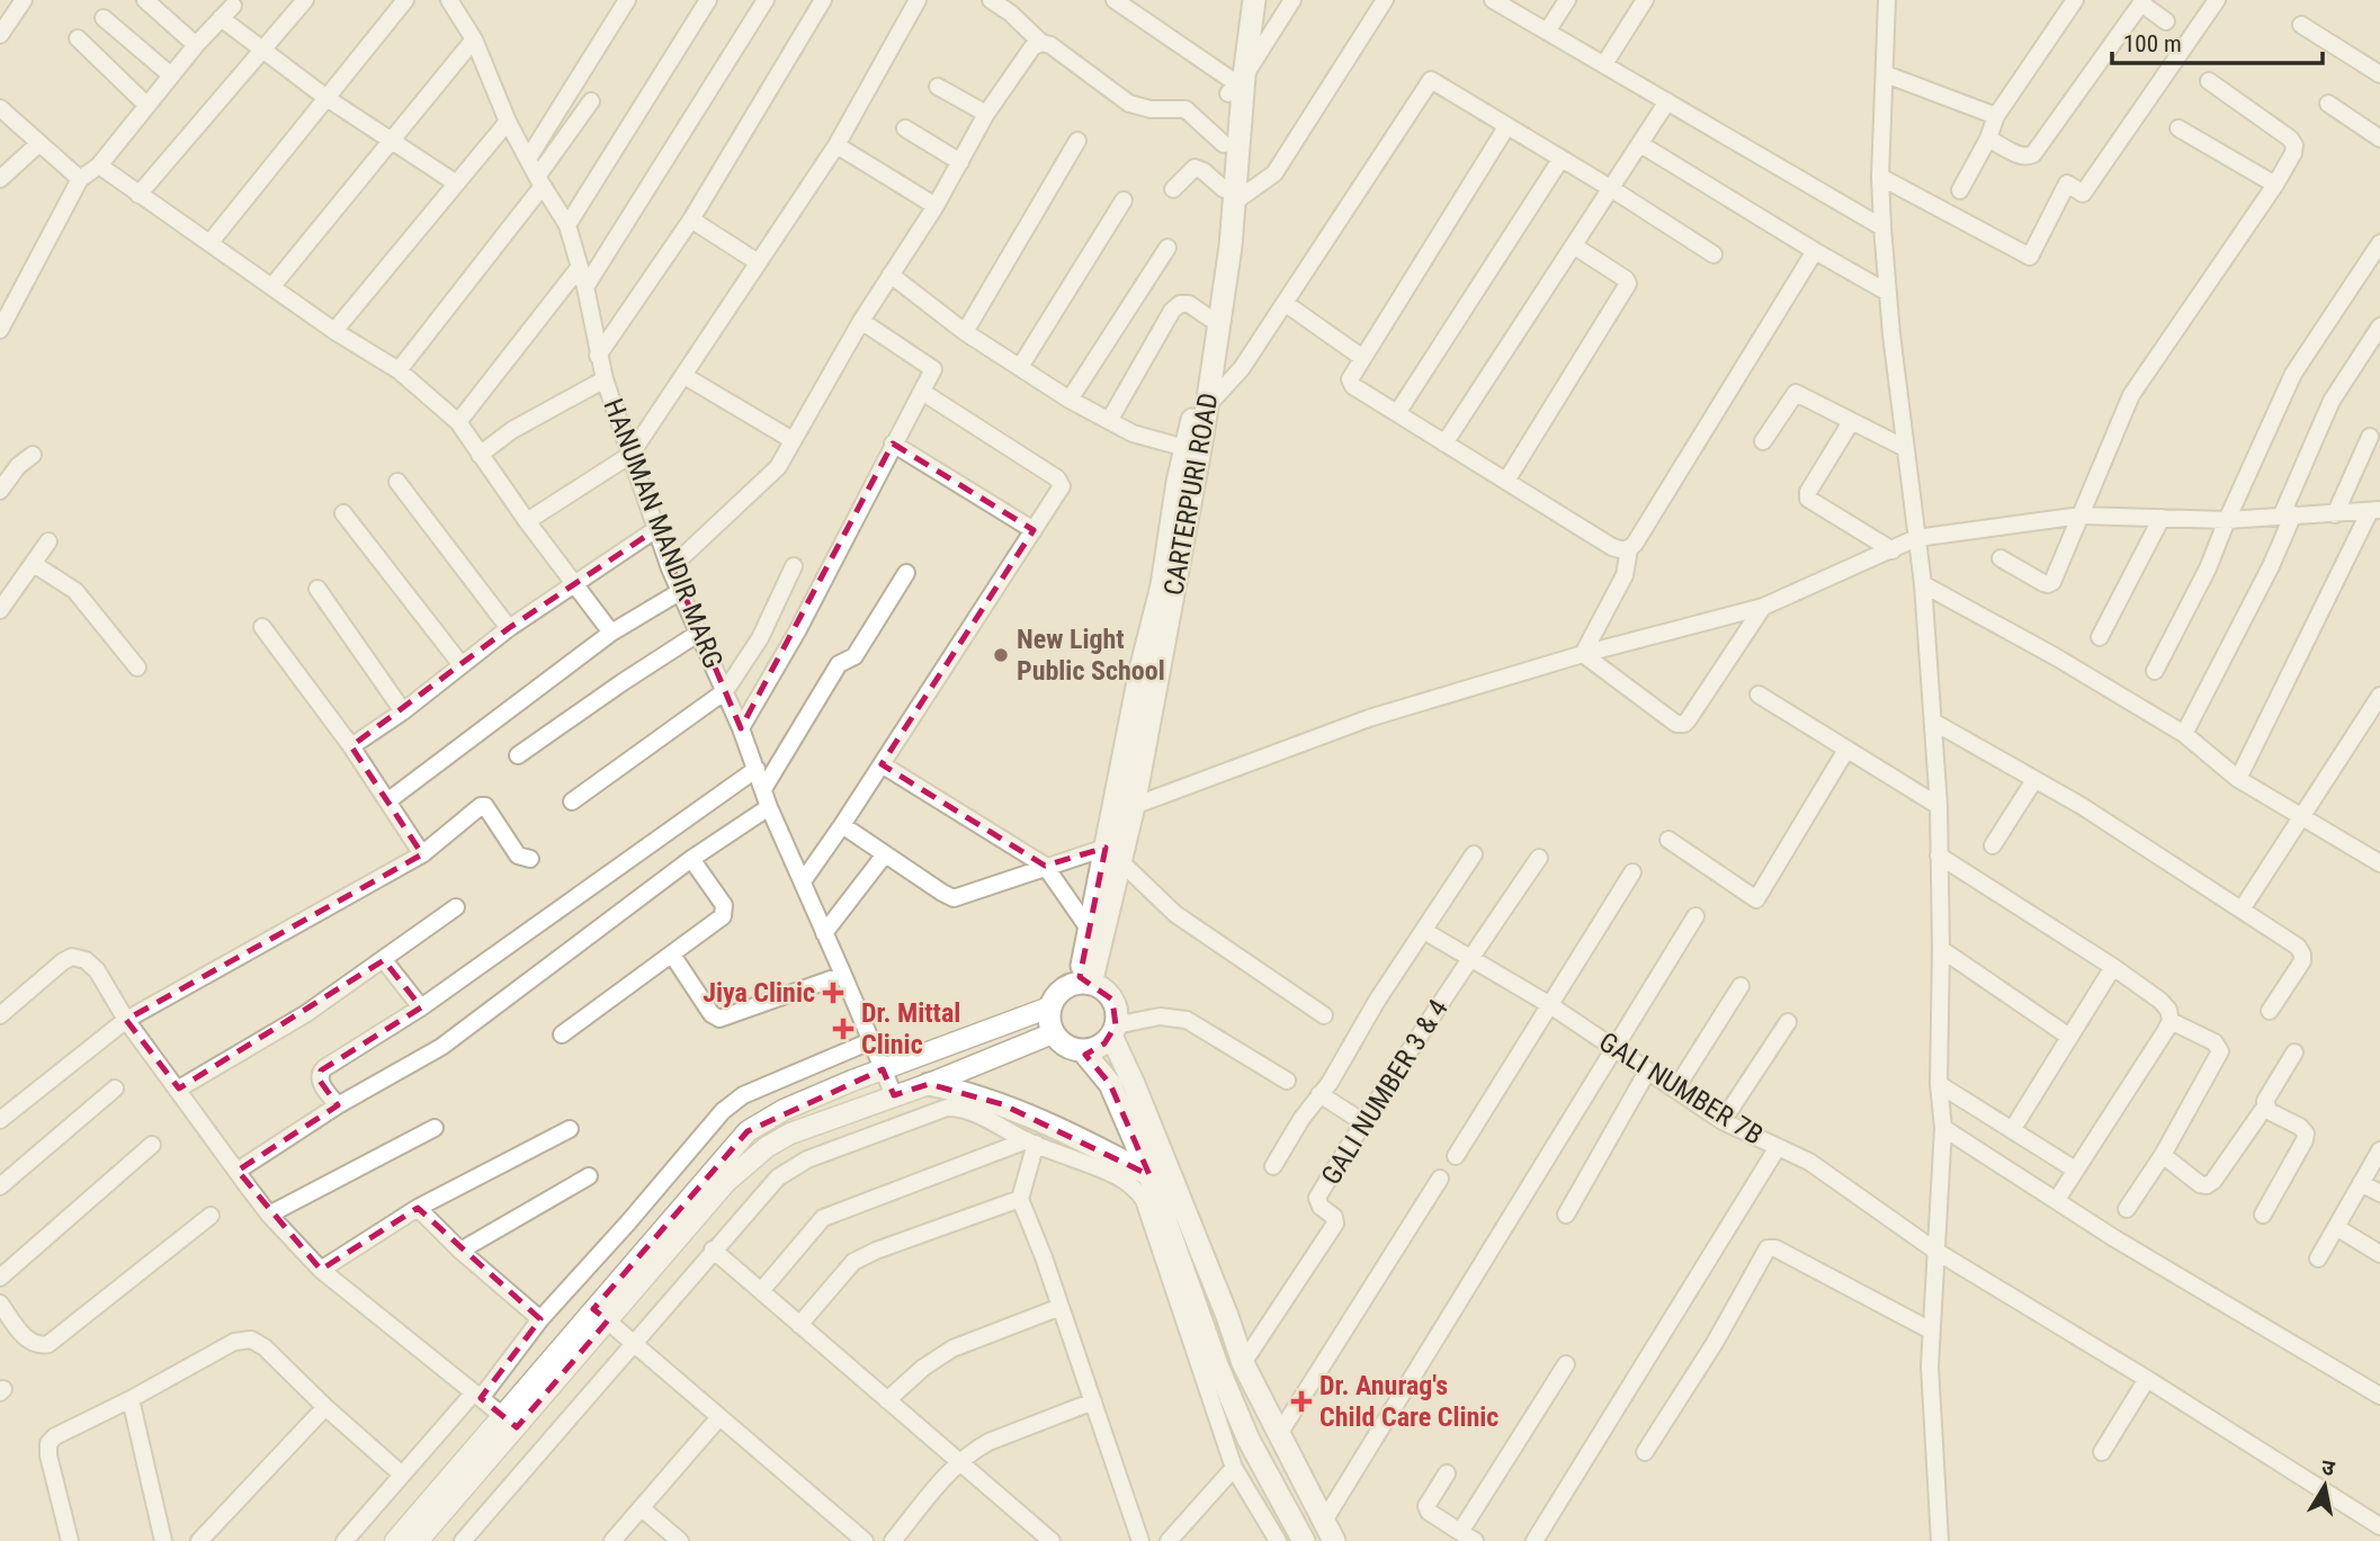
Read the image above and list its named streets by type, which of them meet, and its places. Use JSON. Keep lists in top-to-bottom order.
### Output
{
  "streets": {
    "main road": ["CARTERPURI ROAD"],
    "street": ["HANUMAN MANDIR MARG", "GALI NUMBER 7B", "GALI NUMBER 3 & 4"]
  },
  "crossings": [
    ["GALI NUMBER 7B", "GALI NUMBER 3 & 4"]
  ],
  "places": {
    "other": ["New Light Public School"],
    "health": ["Jiya Clinic", "Dr. Mittal Clinic", "Dr. Anurag's Child Care Clinic"]
  },
  "scale_bar": "100 m",
  "north": "top"
}
